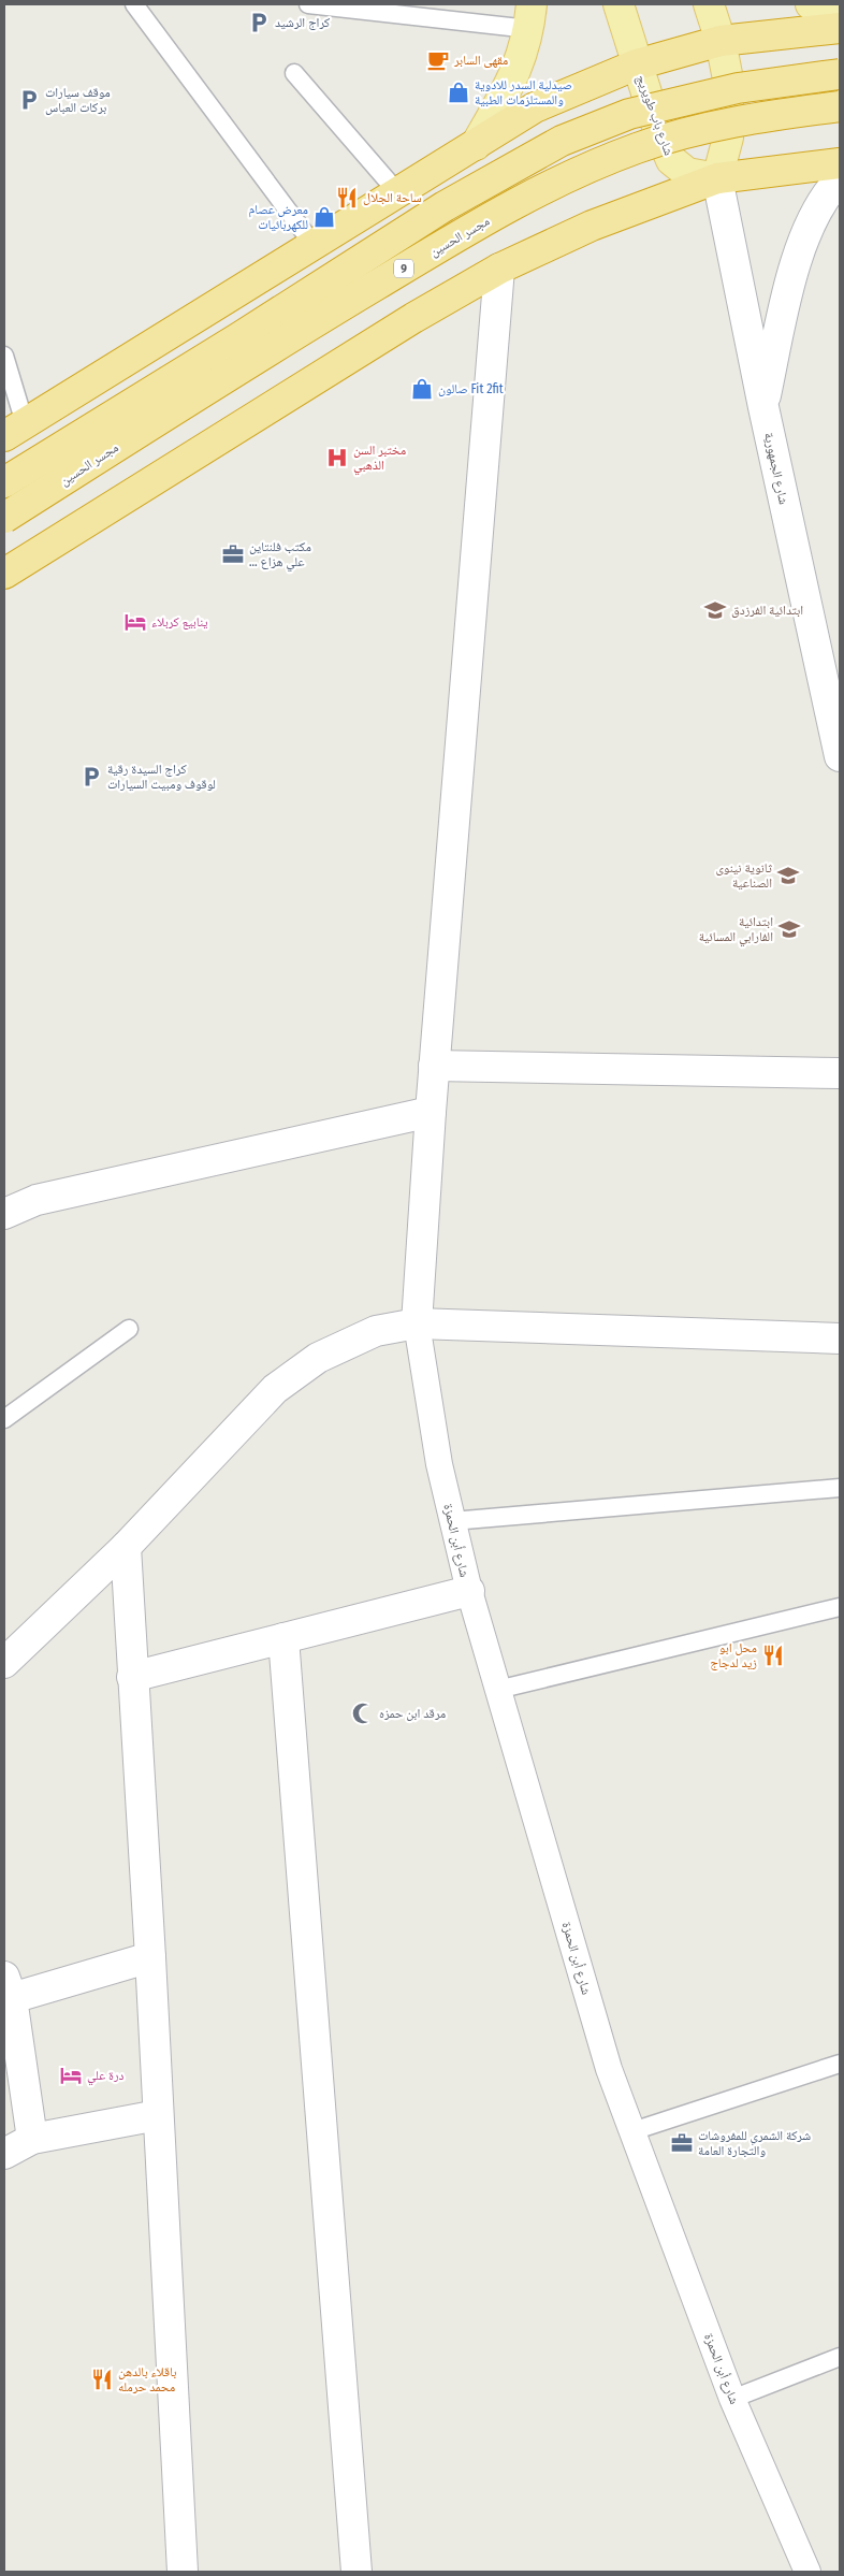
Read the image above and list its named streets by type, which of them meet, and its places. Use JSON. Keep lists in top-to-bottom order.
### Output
{
  "streets": {
    "highway": ["مجسر الحسين", "9"],
    "main road": ["شارع باب طويريج"],
    "street": ["شارع الجمهورية", "شارع أبن الحمزة"]
  },
  "crossings": [
    ["شارع باب طويريج", "شارع الجمهورية"]
  ],
  "places": {
    "parking": ["كراج الرشيد", "موقف سيارات بركات العباس", "كراج السيدة رقية لوقوف ومبيت السيارات"],
    "cafe": ["مقهى السابر"],
    "shop": ["صيدلية السدر للادوية والمستلزمات الطبية", "معرض عصام للكهربائيات", "صالون Fit 2fit"],
    "restaurant": ["ساحة الجلال", "محل ابو زيد لدجاج", "باقلاء بالدهن محمد حرمله"],
    "hospital": ["مختبر السن الذهبي"],
    "office": ["مكتب فلنتاين ... علي هزاع", "شركة الشمري للمفروشات والتجارة العامة"],
    "school or university": ["ابتدائية الفرزدق", "ثانوية نينوى الصناعية", "ابتدائية الفارابي المسائية"],
    "hotel": ["ينابيع كربلاء", "درة علي"],
    "mosque": ["مرقد ابن حمزه"]
  }
}
